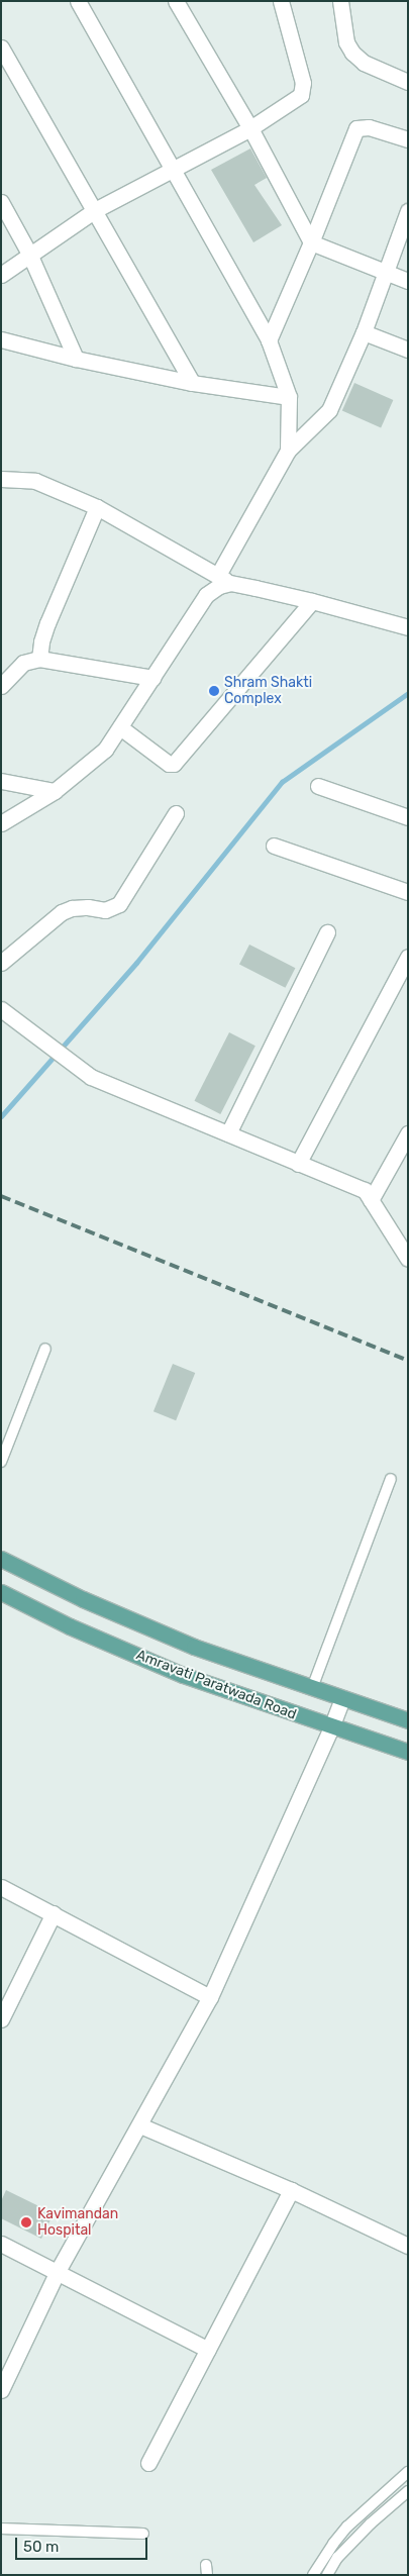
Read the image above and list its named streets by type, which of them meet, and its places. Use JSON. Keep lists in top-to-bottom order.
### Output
{
  "streets": {
    "main road": ["Amravati Paratwada Road"]
  },
  "places": ["Shram Shakti Complex", "Kavimandan Hospital"],
  "scale_bar": "50 m"
}
